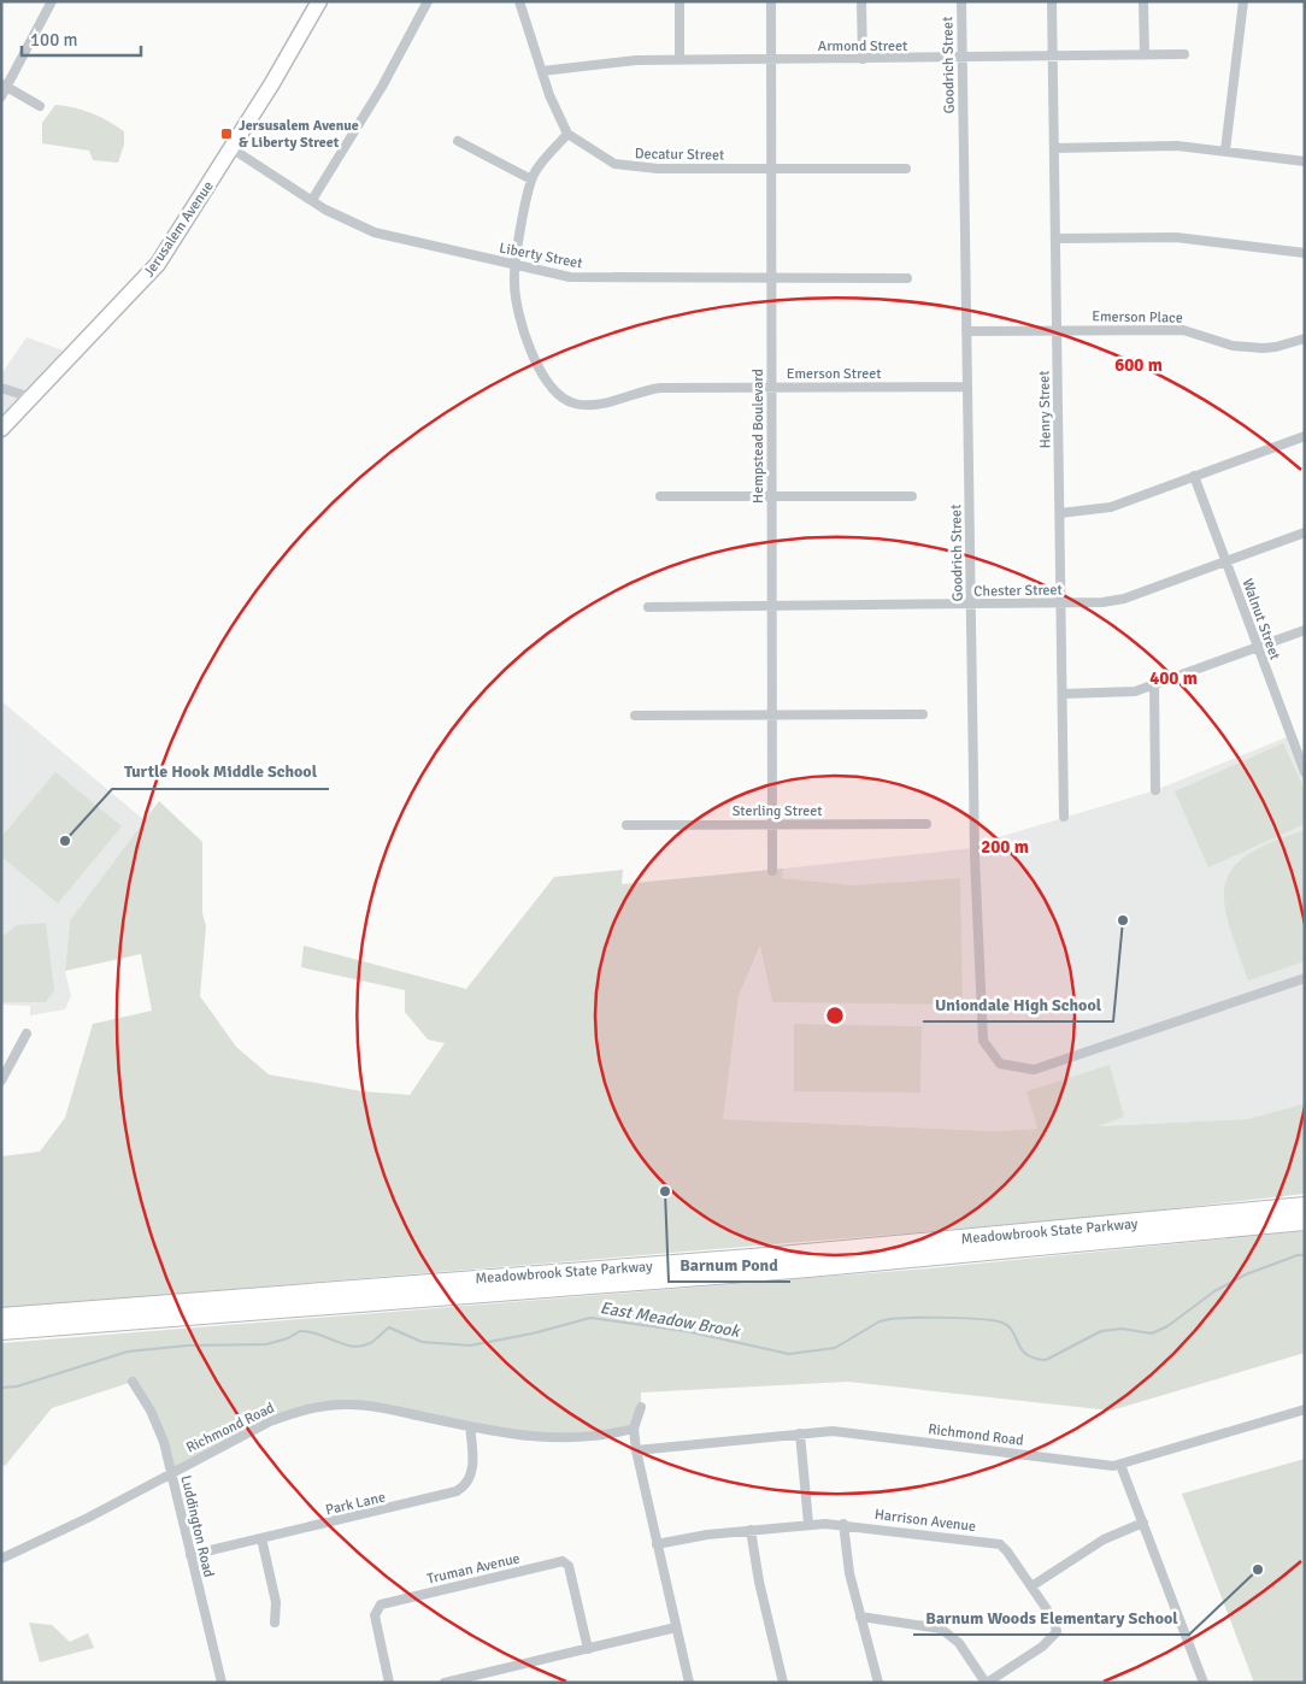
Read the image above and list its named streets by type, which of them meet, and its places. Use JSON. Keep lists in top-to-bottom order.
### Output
{
  "streets": {
    "highway": ["Meadowbrook State Parkway"],
    "main road": ["Jerusalem Avenue"],
    "street": [
      "Armond Street",
      "Goodrich Street",
      "Decatur Street",
      "Liberty Street",
      "Emerson Place",
      "Emerson Street",
      "Henry Street",
      "Hempstead Boulevard",
      "Chester Street",
      "Walnut Street",
      "Sterling Street",
      "Richmond Road",
      "Park Lane",
      "Harrison Avenue",
      "Luddington Road",
      "Truman Avenue"
    ]
  },
  "crossings": [
    ["Armond Street", "Goodrich Street"],
    ["Armond Street", "Henry Street"],
    ["Armond Street", "Hempstead Boulevard"],
    ["Goodrich Street", "Emerson Place"],
    ["Goodrich Street", "Emerson Street"],
    ["Goodrich Street", "Chester Street"],
    ["Decatur Street", "Emerson Street"],
    ["Decatur Street", "Hempstead Boulevard"],
    ["Jerusalem Avenue", "Liberty Street"],
    ["Liberty Street", "Emerson Street"],
    ["Liberty Street", "Hempstead Boulevard"],
    ["Emerson Place", "Henry Street"],
    ["Emerson Street", "Hempstead Boulevard"],
    ["Henry Street", "Chester Street"],
    ["Hempstead Boulevard", "Chester Street"],
    ["Hempstead Boulevard", "Sterling Street"],
    ["Chester Street", "Walnut Street"],
    ["Richmond Road", "Park Lane"],
    ["Richmond Road", "Luddington Road"],
    ["Park Lane", "Luddington Road"]
  ],
  "water": ["East Meadow Brook"],
  "places": {
    "transit": ["Jersusalem Avenue & Liberty Street"],
    "other": [
      "Turtle Hook Middle School",
      "Uniondale High School",
      "Barnum Pond",
      "Barnum Woods Elementary School"
    ]
  },
  "scale_bar": "100 m",
  "rings": ["600 m", "400 m", "200 m"]
}
